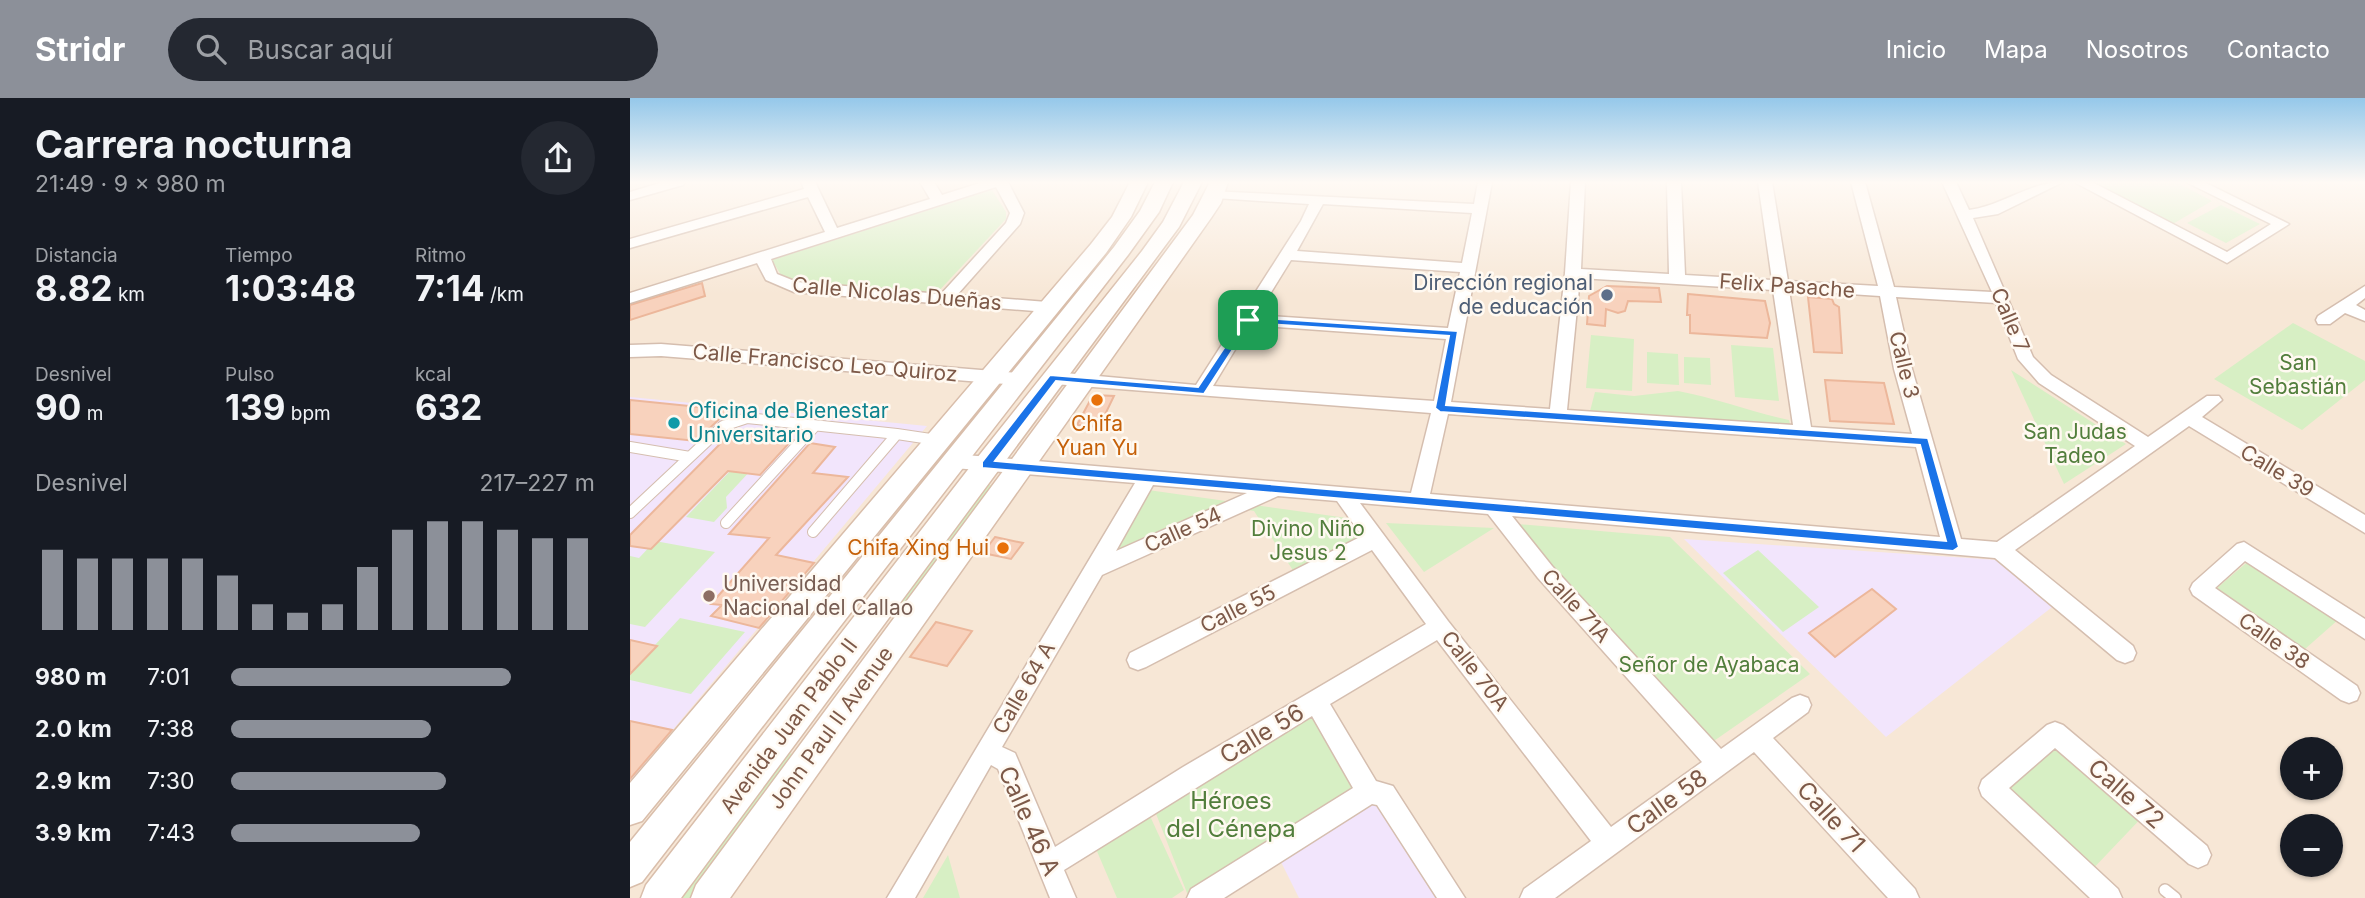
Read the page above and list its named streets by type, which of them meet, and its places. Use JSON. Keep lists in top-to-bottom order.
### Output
{
  "streets": {
    "main road": ["Avenida Juan Pablo II", "John Paul II Avenue"],
    "street": [
      "Felix Pasache",
      "Calle Nicolas Dueñas",
      "Calle 7",
      "Calle Francisco Leo Quiroz",
      "Calle 3",
      "Calle 39",
      "Calle 54",
      "Calle 71A",
      "Calle 55",
      "Calle 38",
      "Calle 70A",
      "Calle 64 A",
      "Calle 56",
      "Calle 72",
      "Calle 58",
      "Calle 71",
      "Calle 46 A"
    ]
  },
  "crossings": [
    ["Felix Pasache", "Calle 7"],
    ["Felix Pasache", "Calle 3"],
    ["Calle 54", "Calle 64 A"],
    ["Calle 71A", "Calle 58"],
    ["Calle 55", "Calle 70A"],
    ["Calle 70A", "Calle 56"],
    ["Calle 70A", "Calle 58"],
    ["Calle 64 A", "Calle 46 A"],
    ["Calle 56", "Calle 46 A"],
    ["Calle 58", "Calle 71"]
  ],
  "parks": [
    "San Sebastián",
    "San Judas Tadeo",
    "Divino Niño Jesus 2",
    "Señor de Ayabaca",
    "Héroes del Cénepa"
  ],
  "places": [
    "Dirección regional de educación",
    "Chifa Yuan Yu",
    "Oficina de Bienestar Universitario",
    "Chifa Xing Hui",
    "Universidad Nacional del Callao"
  ],
  "page": {
    "header": "Stridr",
    "search": "Buscar aquí",
    "nav": [
      "Inicio",
      "Mapa",
      "Nosotros",
      "Contacto"
    ],
    "heading": ["Carrera nocturna", "21:49 · 9 × 980 m"],
    "stats": [
      ["Distancia", "8.82 km"],
      ["Tiempo", "1:03:48"],
      ["Ritmo", "7:14 /km"],
      ["Desnivel", "90 m"],
      ["Pulso", "139 bpm"],
      ["kcal", "632"]
    ],
    "chart": ["Desnivel", "217–227 m"],
    "list": [
      {
        "name": "980 m",
        "note": "7:01"
      },
      {
        "name": "2.0 km",
        "note": "7:38"
      },
      {
        "name": "2.9 km",
        "note": "7:30"
      },
      {
        "name": "3.9 km",
        "note": "7:43"
      }
    ],
    "map_buttons": ["+", "−"]
  }
}
